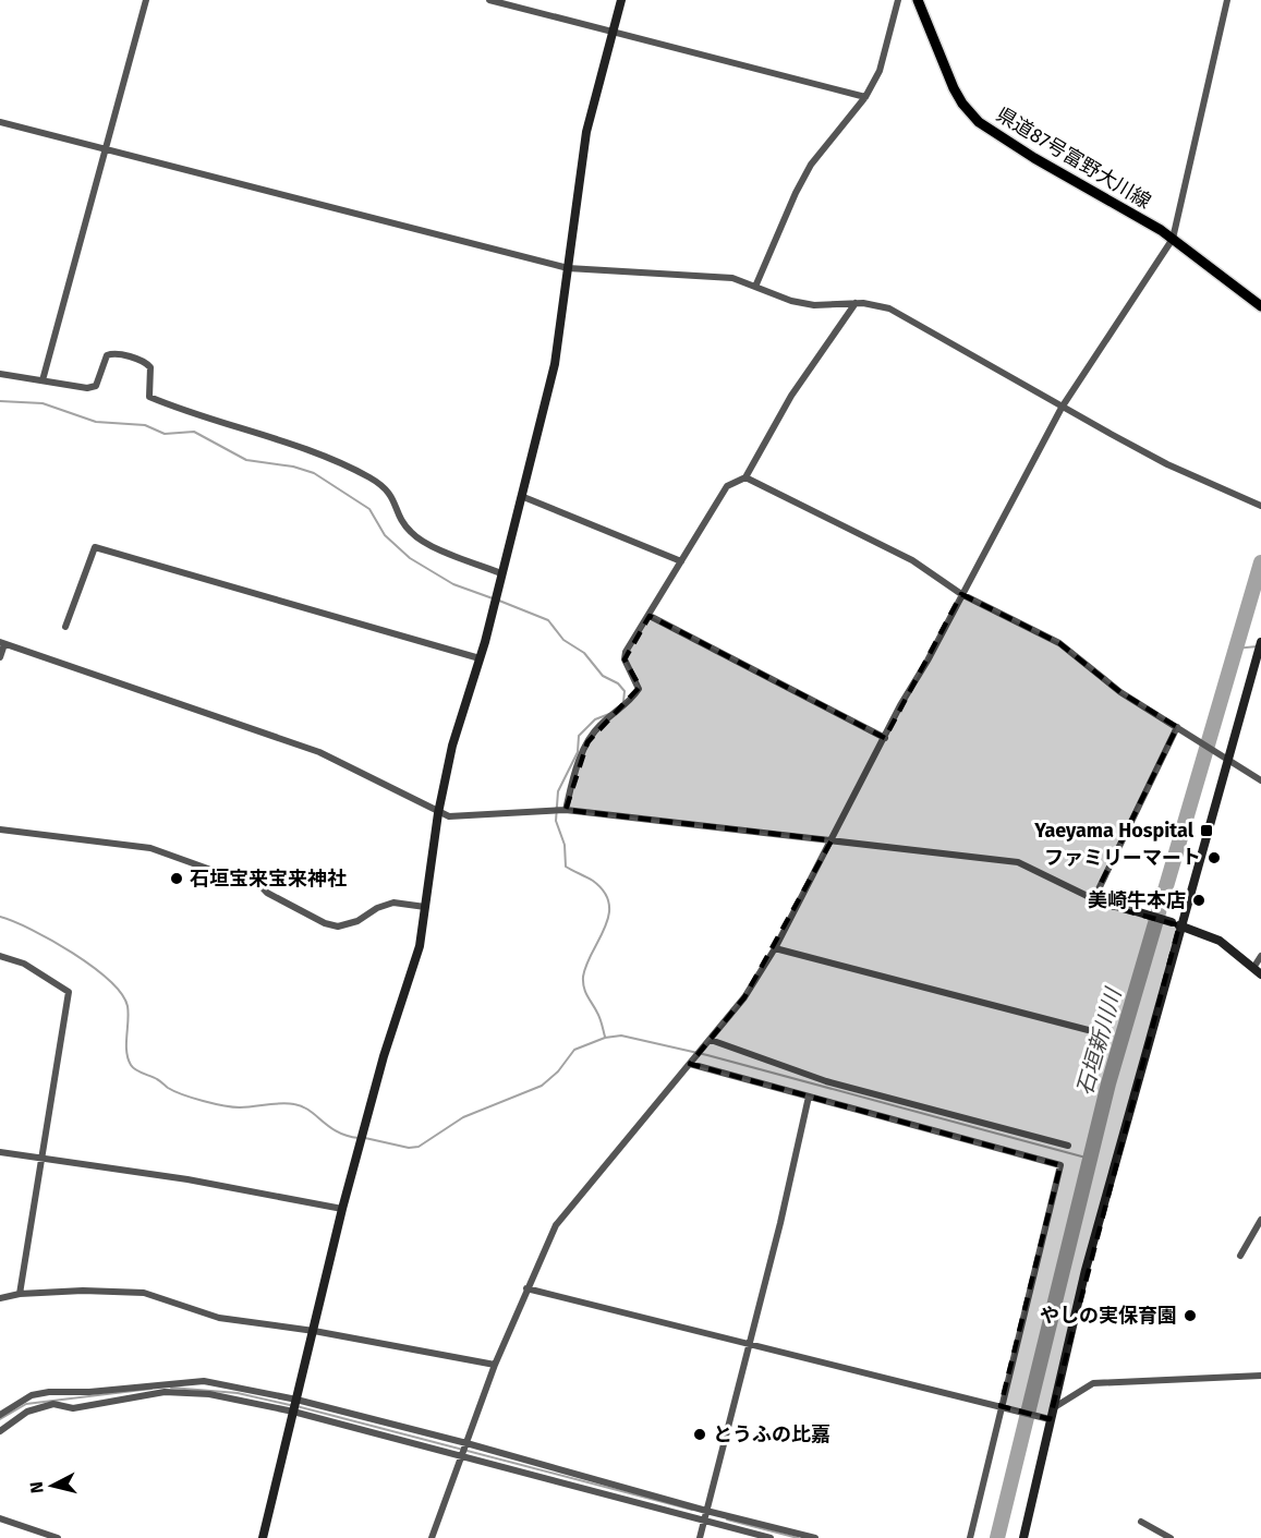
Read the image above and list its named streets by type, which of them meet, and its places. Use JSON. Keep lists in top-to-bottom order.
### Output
{
  "streets": {
    "main road": ["県道87号富野大川線"]
  },
  "water": ["石垣新川川"],
  "places": {
    "transit": ["Yaeyama Hospital"],
    "other": [
      "ファミリーマート",
      "石垣宝来宝来神社",
      "美崎牛本店",
      "やしの実保育園",
      "とうふの比嘉"
    ]
  },
  "north": "left"
}
